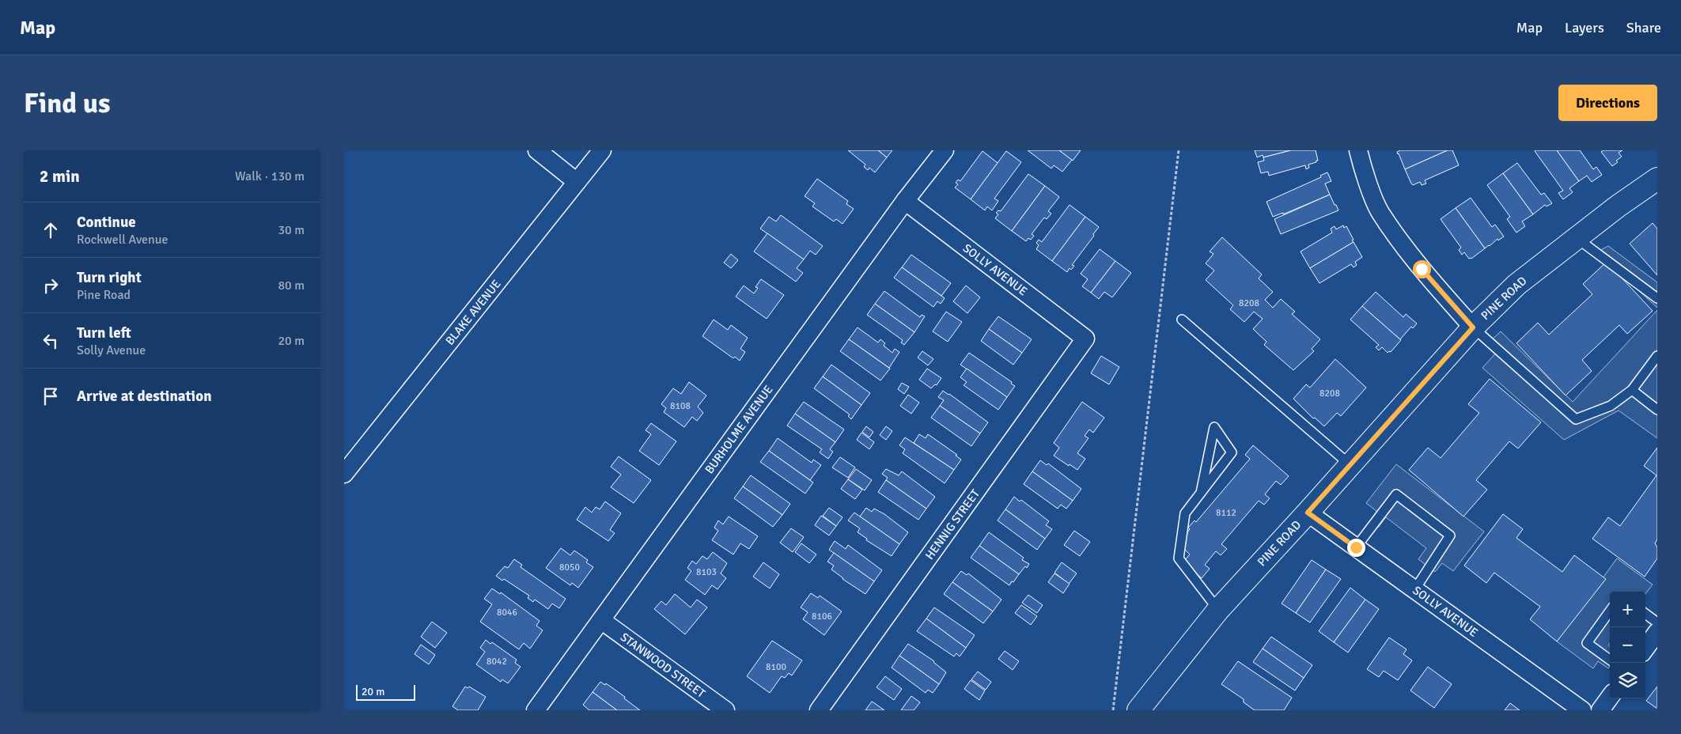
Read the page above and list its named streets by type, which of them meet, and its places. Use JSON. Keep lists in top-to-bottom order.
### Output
{
  "streets": {
    "street": [
      "SOLLY AVENUE",
      "PINE ROAD",
      "BLAKE AVENUE",
      "BURHOLME AVENUE",
      "HENNIG STREET",
      "STANWOOD STREET"
    ]
  },
  "crossings": [
    ["SOLLY AVENUE", "PINE ROAD"],
    ["SOLLY AVENUE", "BURHOLME AVENUE"],
    ["SOLLY AVENUE", "HENNIG STREET"],
    ["BURHOLME AVENUE", "STANWOOD STREET"]
  ],
  "house_numbers": [
    "8208",
    "8208",
    "8108",
    "8112",
    "8050",
    "8103",
    "8046",
    "8106",
    "8042",
    "8100"
  ],
  "scale_bar": "20 m",
  "page": {
    "header": "Map",
    "nav": ["Map", "Layers", "Share"],
    "buttons": "Directions",
    "title": "Find us",
    "heading": ["2 min", "Walk · 130 m"],
    "list": [
      ["Continue", "Rockwell Avenue", "30 m"],
      ["Turn right", "Pine Road", "80 m"],
      ["Turn left", "Solly Avenue", "20 m"],
      "Arrive at destination"
    ],
    "map_buttons": ["+", "−"],
    "scale": "20 m"
  }
}
